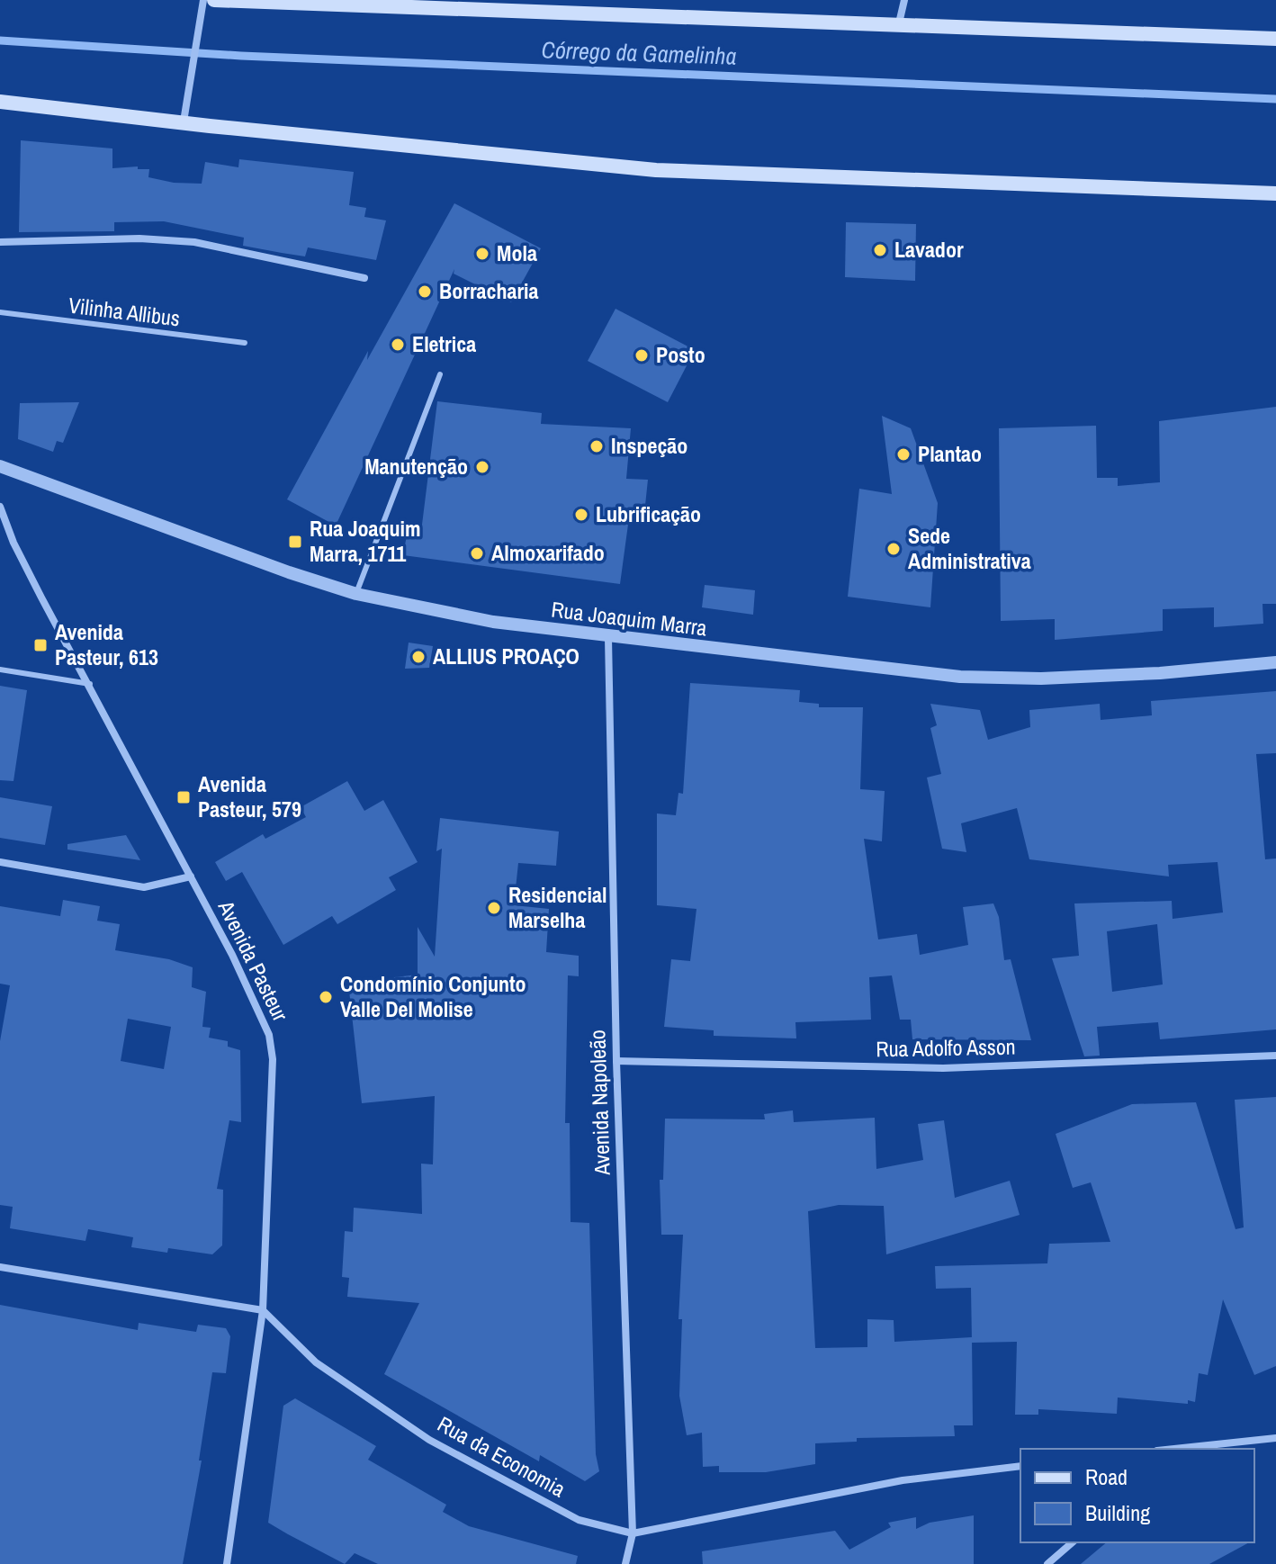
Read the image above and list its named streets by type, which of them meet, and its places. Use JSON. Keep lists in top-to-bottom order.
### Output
{
  "streets": {
    "street": [
      "Rua Joaquim Marra",
      "Avenida Pasteur",
      "Rua Adolfo Asson",
      "Avenida Napoleão",
      "Rua da Economia"
    ],
    "lane": ["Vilinha Allibus"]
  },
  "crossings": [
    ["Rua Joaquim Marra", "Avenida Napoleão"],
    ["Avenida Pasteur", "Rua da Economia"],
    ["Rua Adolfo Asson", "Avenida Napoleão"],
    ["Avenida Napoleão", "Rua da Economia"]
  ],
  "water": ["Córrego da Gamelinha"],
  "places": {
    "other": [
      "Lavador",
      "Mola",
      "Borracharia",
      "Eletrica",
      "Posto",
      "Inspeção",
      "Plantao",
      "Manutenção",
      "Lubrificação",
      "Sede Administrativa",
      "Almoxarifado",
      "ALLIUS PROAÇO",
      "Residencial Marselha",
      "Condomínio Conjunto Valle Del Molise"
    ],
    "transit": ["Rua Joaquim Marra, 1711", "Avenida Pasteur, 613", "Avenida Pasteur, 579"]
  },
  "legend": ["Road", "Building"]
}
